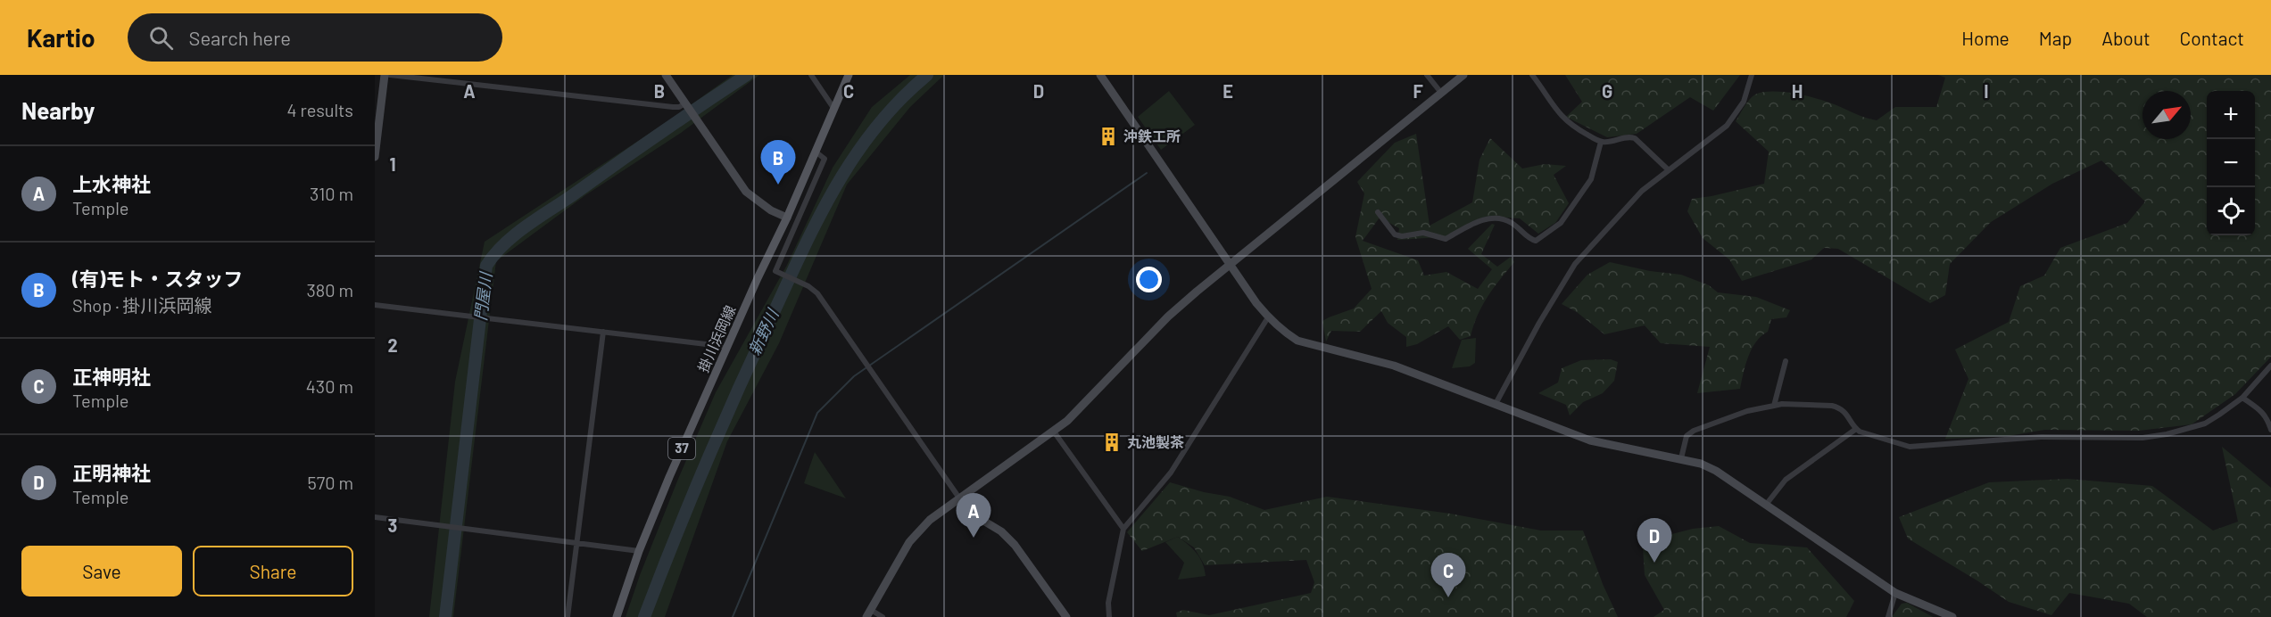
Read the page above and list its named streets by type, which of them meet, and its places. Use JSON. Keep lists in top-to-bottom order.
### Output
{
  "streets": {
    "main road": ["掛川浜岡線", "37"]
  },
  "water": ["門屋川", "新野川"],
  "places": {
    "building": ["沖鉄工所", "丸池製茶"]
  },
  "north": "top right",
  "page": {
    "header": "Kartio",
    "search": "Search here",
    "nav": [
      "Home",
      "Map",
      "About",
      "Contact"
    ],
    "heading": ["Nearby", "4 results"],
    "map_buttons": ["+", "−"],
    "pins": [
      "B",
      "A",
      "D",
      "C"
    ],
    "list": [
      {
        "mark": "A",
        "name": "上水神社",
        "note": "Temple",
        "value": "310 m"
      },
      {
        "mark": "B",
        "name": "(有)モト・スタッフ",
        "note": "Shop · 掛川浜岡線",
        "value": "380 m"
      },
      {
        "mark": "C",
        "name": "正神明社",
        "note": "Temple",
        "value": "430 m"
      },
      {
        "mark": "D",
        "name": "正明神社",
        "note": "Temple",
        "value": "570 m"
      }
    ],
    "buttons": ["Save", "Share"]
  },
  "grid": {
    "columns": [
      "A",
      "B",
      "C",
      "D",
      "E",
      "F",
      "G",
      "H",
      "I"
    ],
    "rows": ["1", "2", "3"]
  }
}
